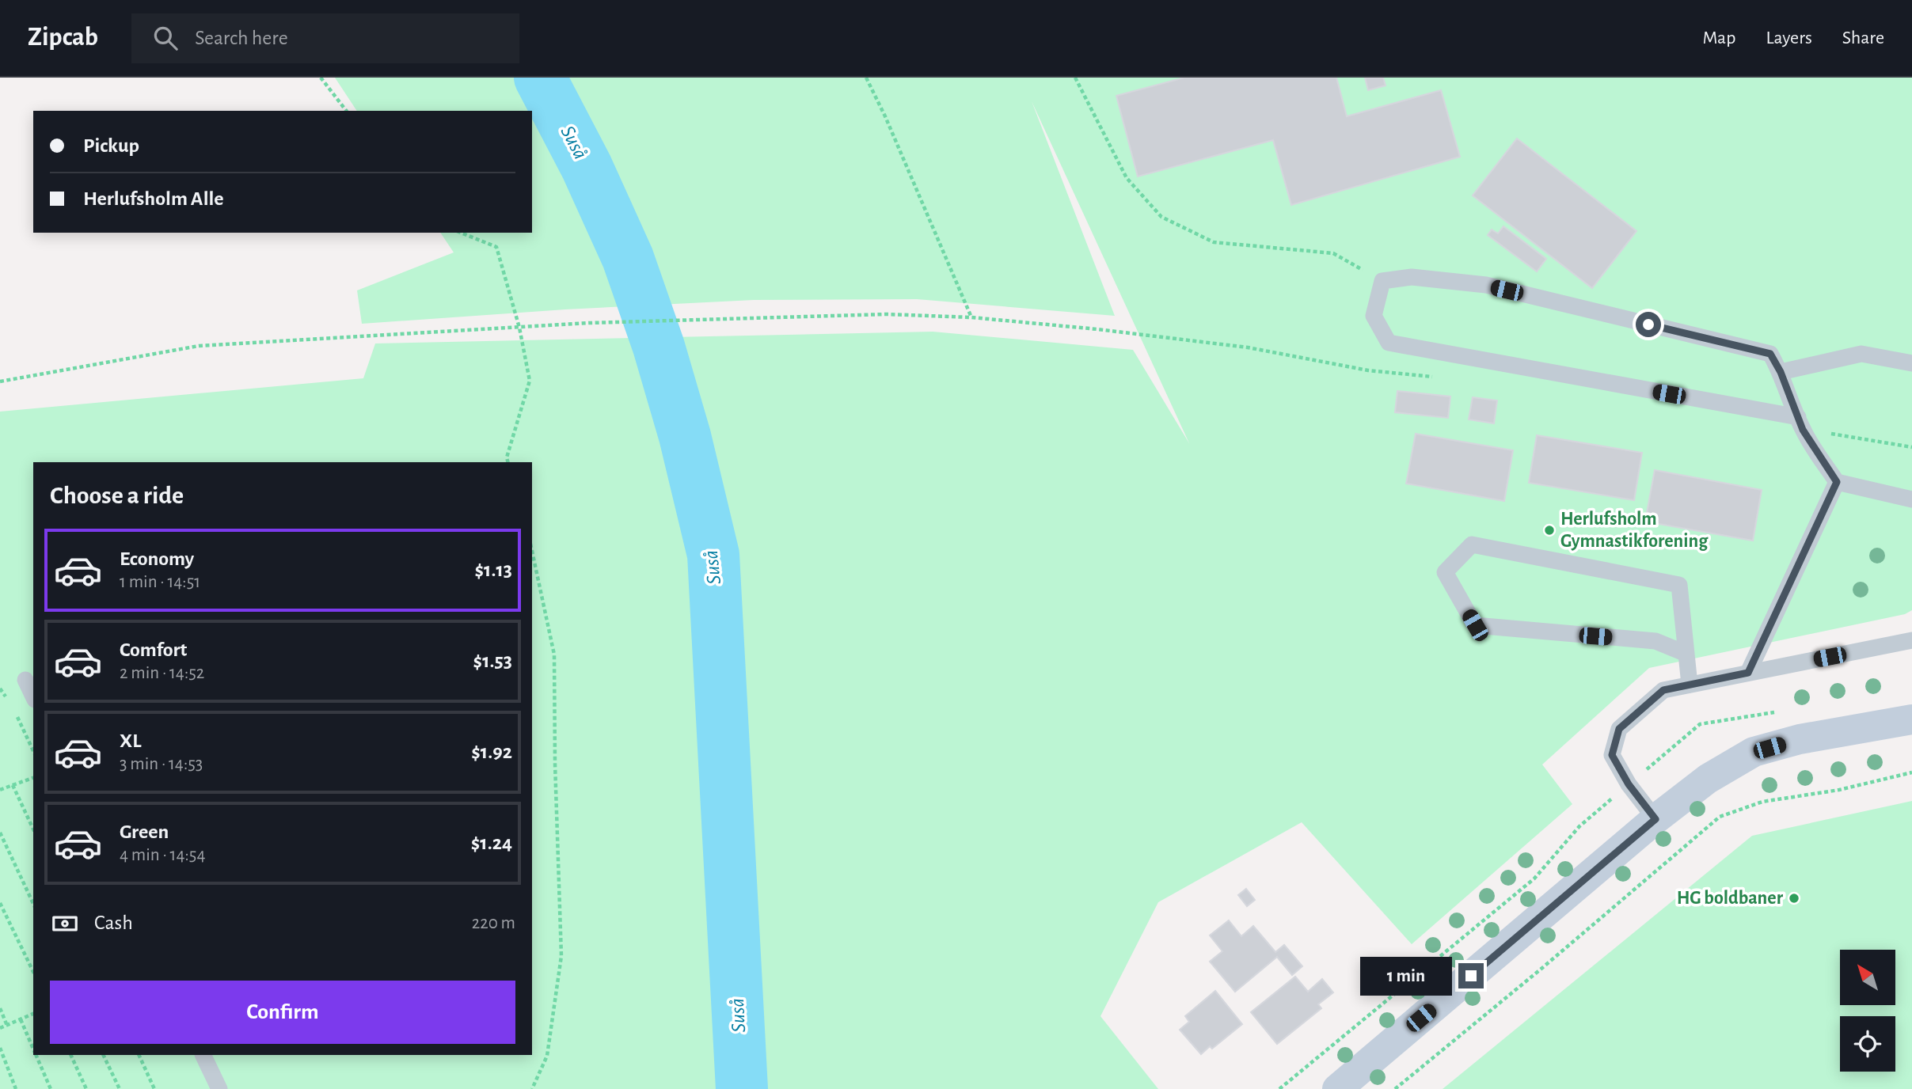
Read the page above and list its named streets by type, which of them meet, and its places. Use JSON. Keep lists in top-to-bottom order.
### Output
{
  "water": ["Suså"],
  "places": ["Herlufsholm Gymnastikforening", "HG boldbaner"],
  "north": "top left",
  "page": {
    "header": "Zipcab",
    "search": "Search here",
    "nav": ["Map", "Layers", "Share"],
    "banner": ["Pickup", "Herlufsholm Alle"],
    "heading": "Choose a ride",
    "list": [
      {
        "name": "Economy",
        "note": "1 min · 14:51",
        "value": "$1.13"
      },
      {
        "name": "Comfort",
        "note": "2 min · 14:52",
        "value": "$1.53"
      },
      {
        "name": "XL",
        "note": "3 min · 14:53",
        "value": "$1.92"
      },
      {
        "name": "Green",
        "note": "4 min · 14:54",
        "value": "$1.24"
      }
    ],
    "pay": ["Cash", "220 m"],
    "bubble": "1 min",
    "buttons": "Confirm"
  }
}
